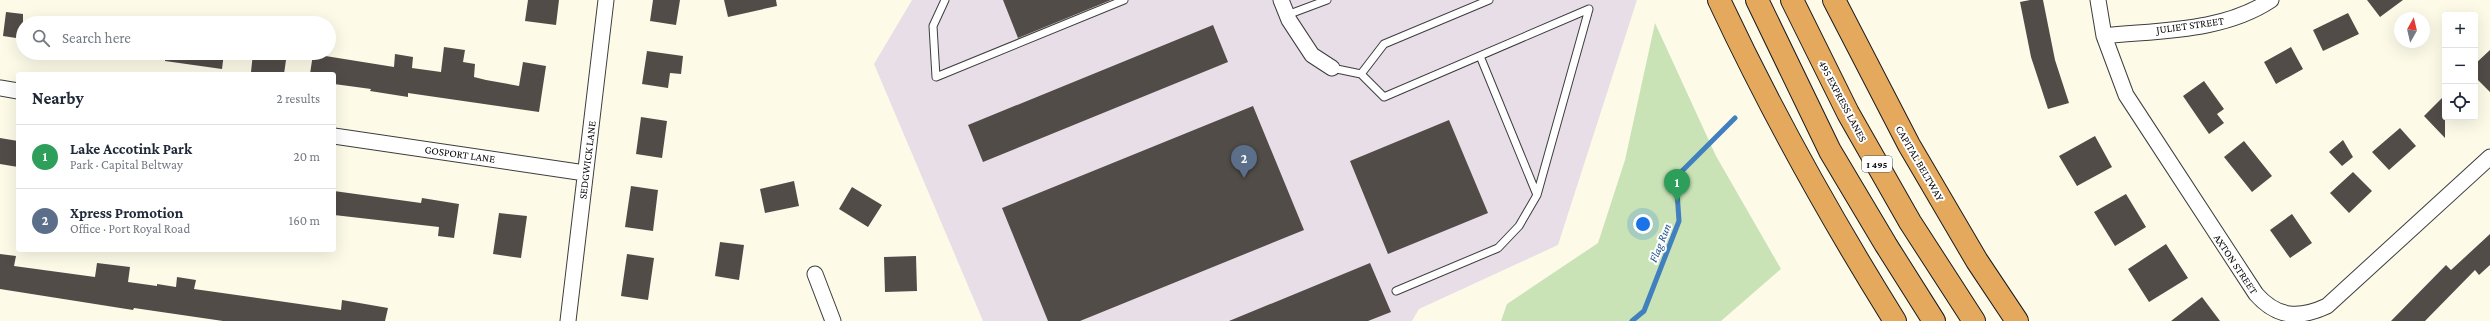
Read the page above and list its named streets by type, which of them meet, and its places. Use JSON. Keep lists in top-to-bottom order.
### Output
{
  "streets": {
    "highway": ["495 EXPRESS LANES", "CAPITAL BELTWAY", "I 495"],
    "street": [
      "JULIET STREET",
      "GOSPORT LANE",
      "SEDGWICK LANE",
      "AXTON STREET"
    ]
  },
  "crossings": [
    ["JULIET STREET", "AXTON STREET"],
    ["GOSPORT LANE", "SEDGWICK LANE"]
  ],
  "water": ["Flag Run"],
  "north": "top",
  "page": {
    "map_buttons": ["+", "−"],
    "search": "Search here",
    "heading": ["Nearby", "2 results"],
    "list": [
      {
        "mark": "1",
        "name": "Lake Accotink Park",
        "note": "Park · Capital Beltway",
        "value": "20 m"
      },
      {
        "mark": "2",
        "name": "Xpress Promotion",
        "note": "Office · Port Royal Road",
        "value": "160 m"
      }
    ],
    "pins": ["2", "1"]
  }
}
